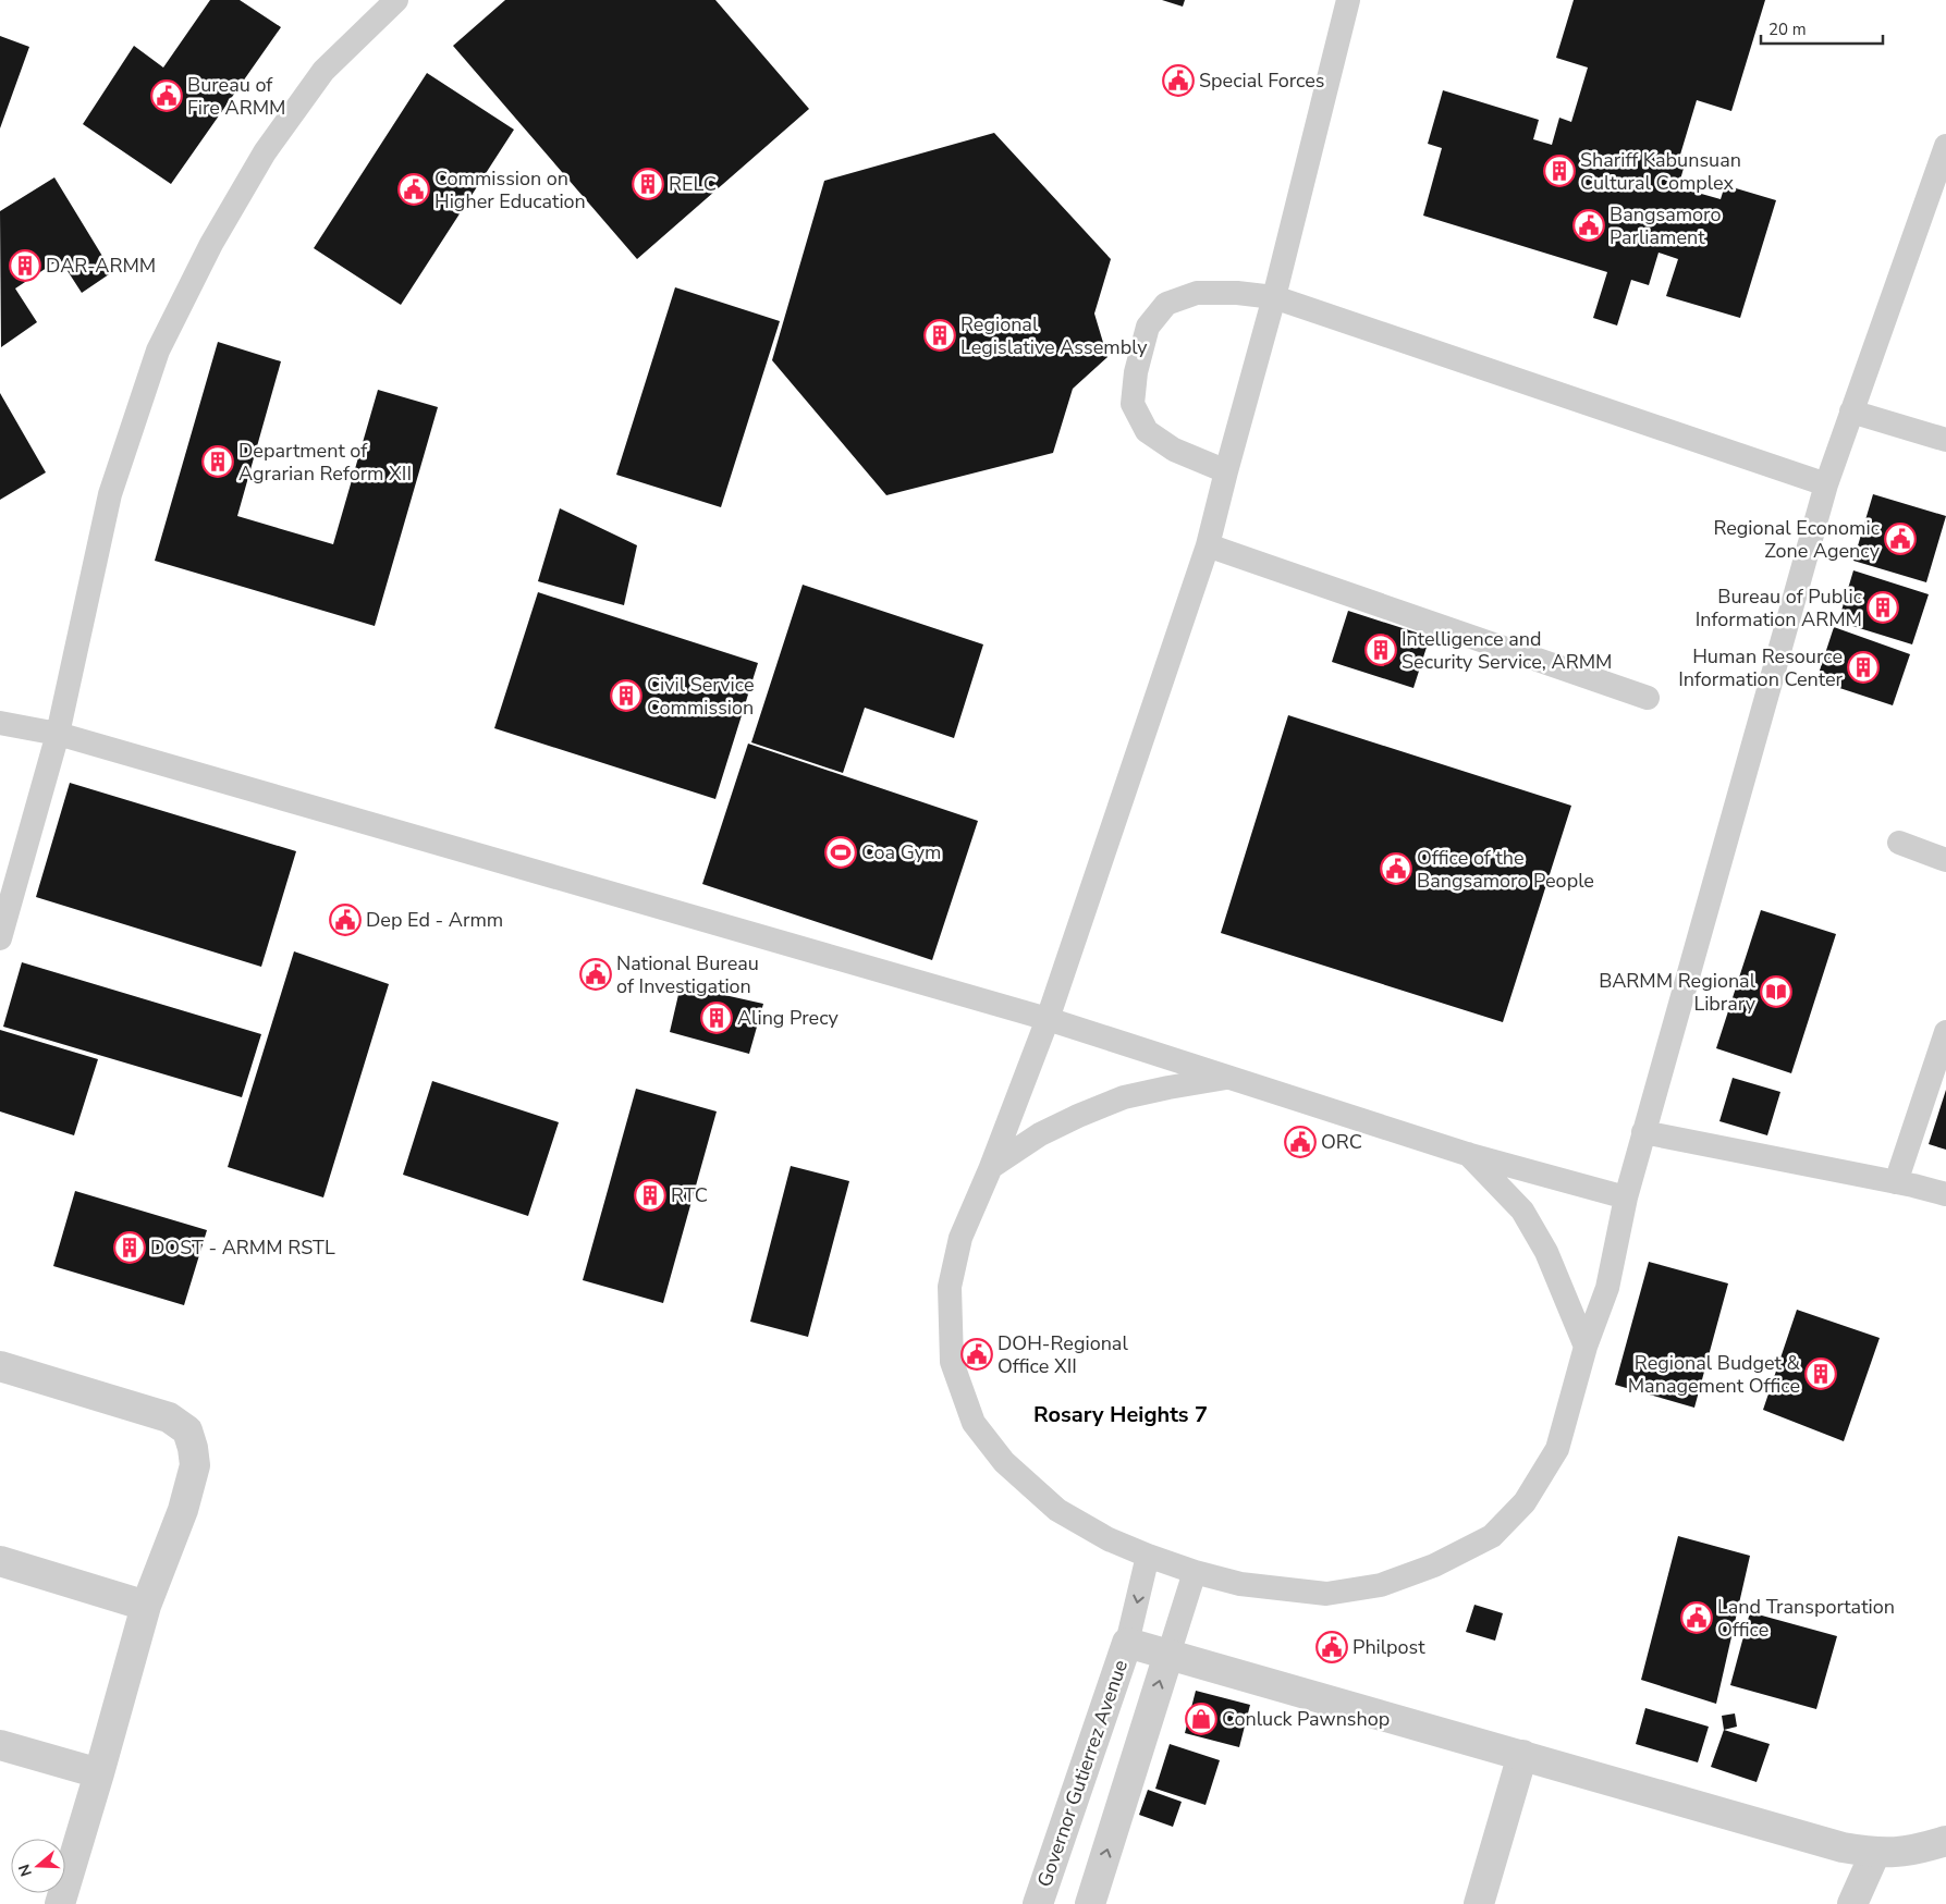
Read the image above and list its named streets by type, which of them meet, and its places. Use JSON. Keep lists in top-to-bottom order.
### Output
{
  "streets": {
    "street": ["Governor Gutierrez Avenue"]
  },
  "districts": ["Rosary Heights 7"],
  "places": {
    "public building": [
      "Special Forces",
      "Bureau of Fire ARMM",
      "Commission on Higher Education",
      "Bangsamoro Parliament",
      "Regional Economic Zone Agency",
      "Office of the Bangsamoro People",
      "Dep Ed - Armm",
      "National Bureau of Investigation",
      "ORC",
      "DOH-Regional Office XII",
      "Land Transportation Office",
      "Philpost"
    ],
    "building": [
      "Shariff Kabunsuan Cultural Complex",
      "RELC",
      "DAR-ARMM",
      "Regional Legislative Assembly",
      "Department of Agrarian Reform XII",
      "Bureau of Public Information ARMM",
      "Intelligence and Security Service, ARMM",
      "Human Resource Information Center",
      "Civil Service Commission",
      "Aling Precy",
      "RTC",
      "DOST - ARMM RSTL",
      "Regional Budget & Management Office"
    ],
    "sports": ["Coa Gym"],
    "library": ["BARMM Regional Library"],
    "shop": ["Conluck Pawnshop"]
  },
  "scale_bar": "20 m",
  "north": "left"
}
